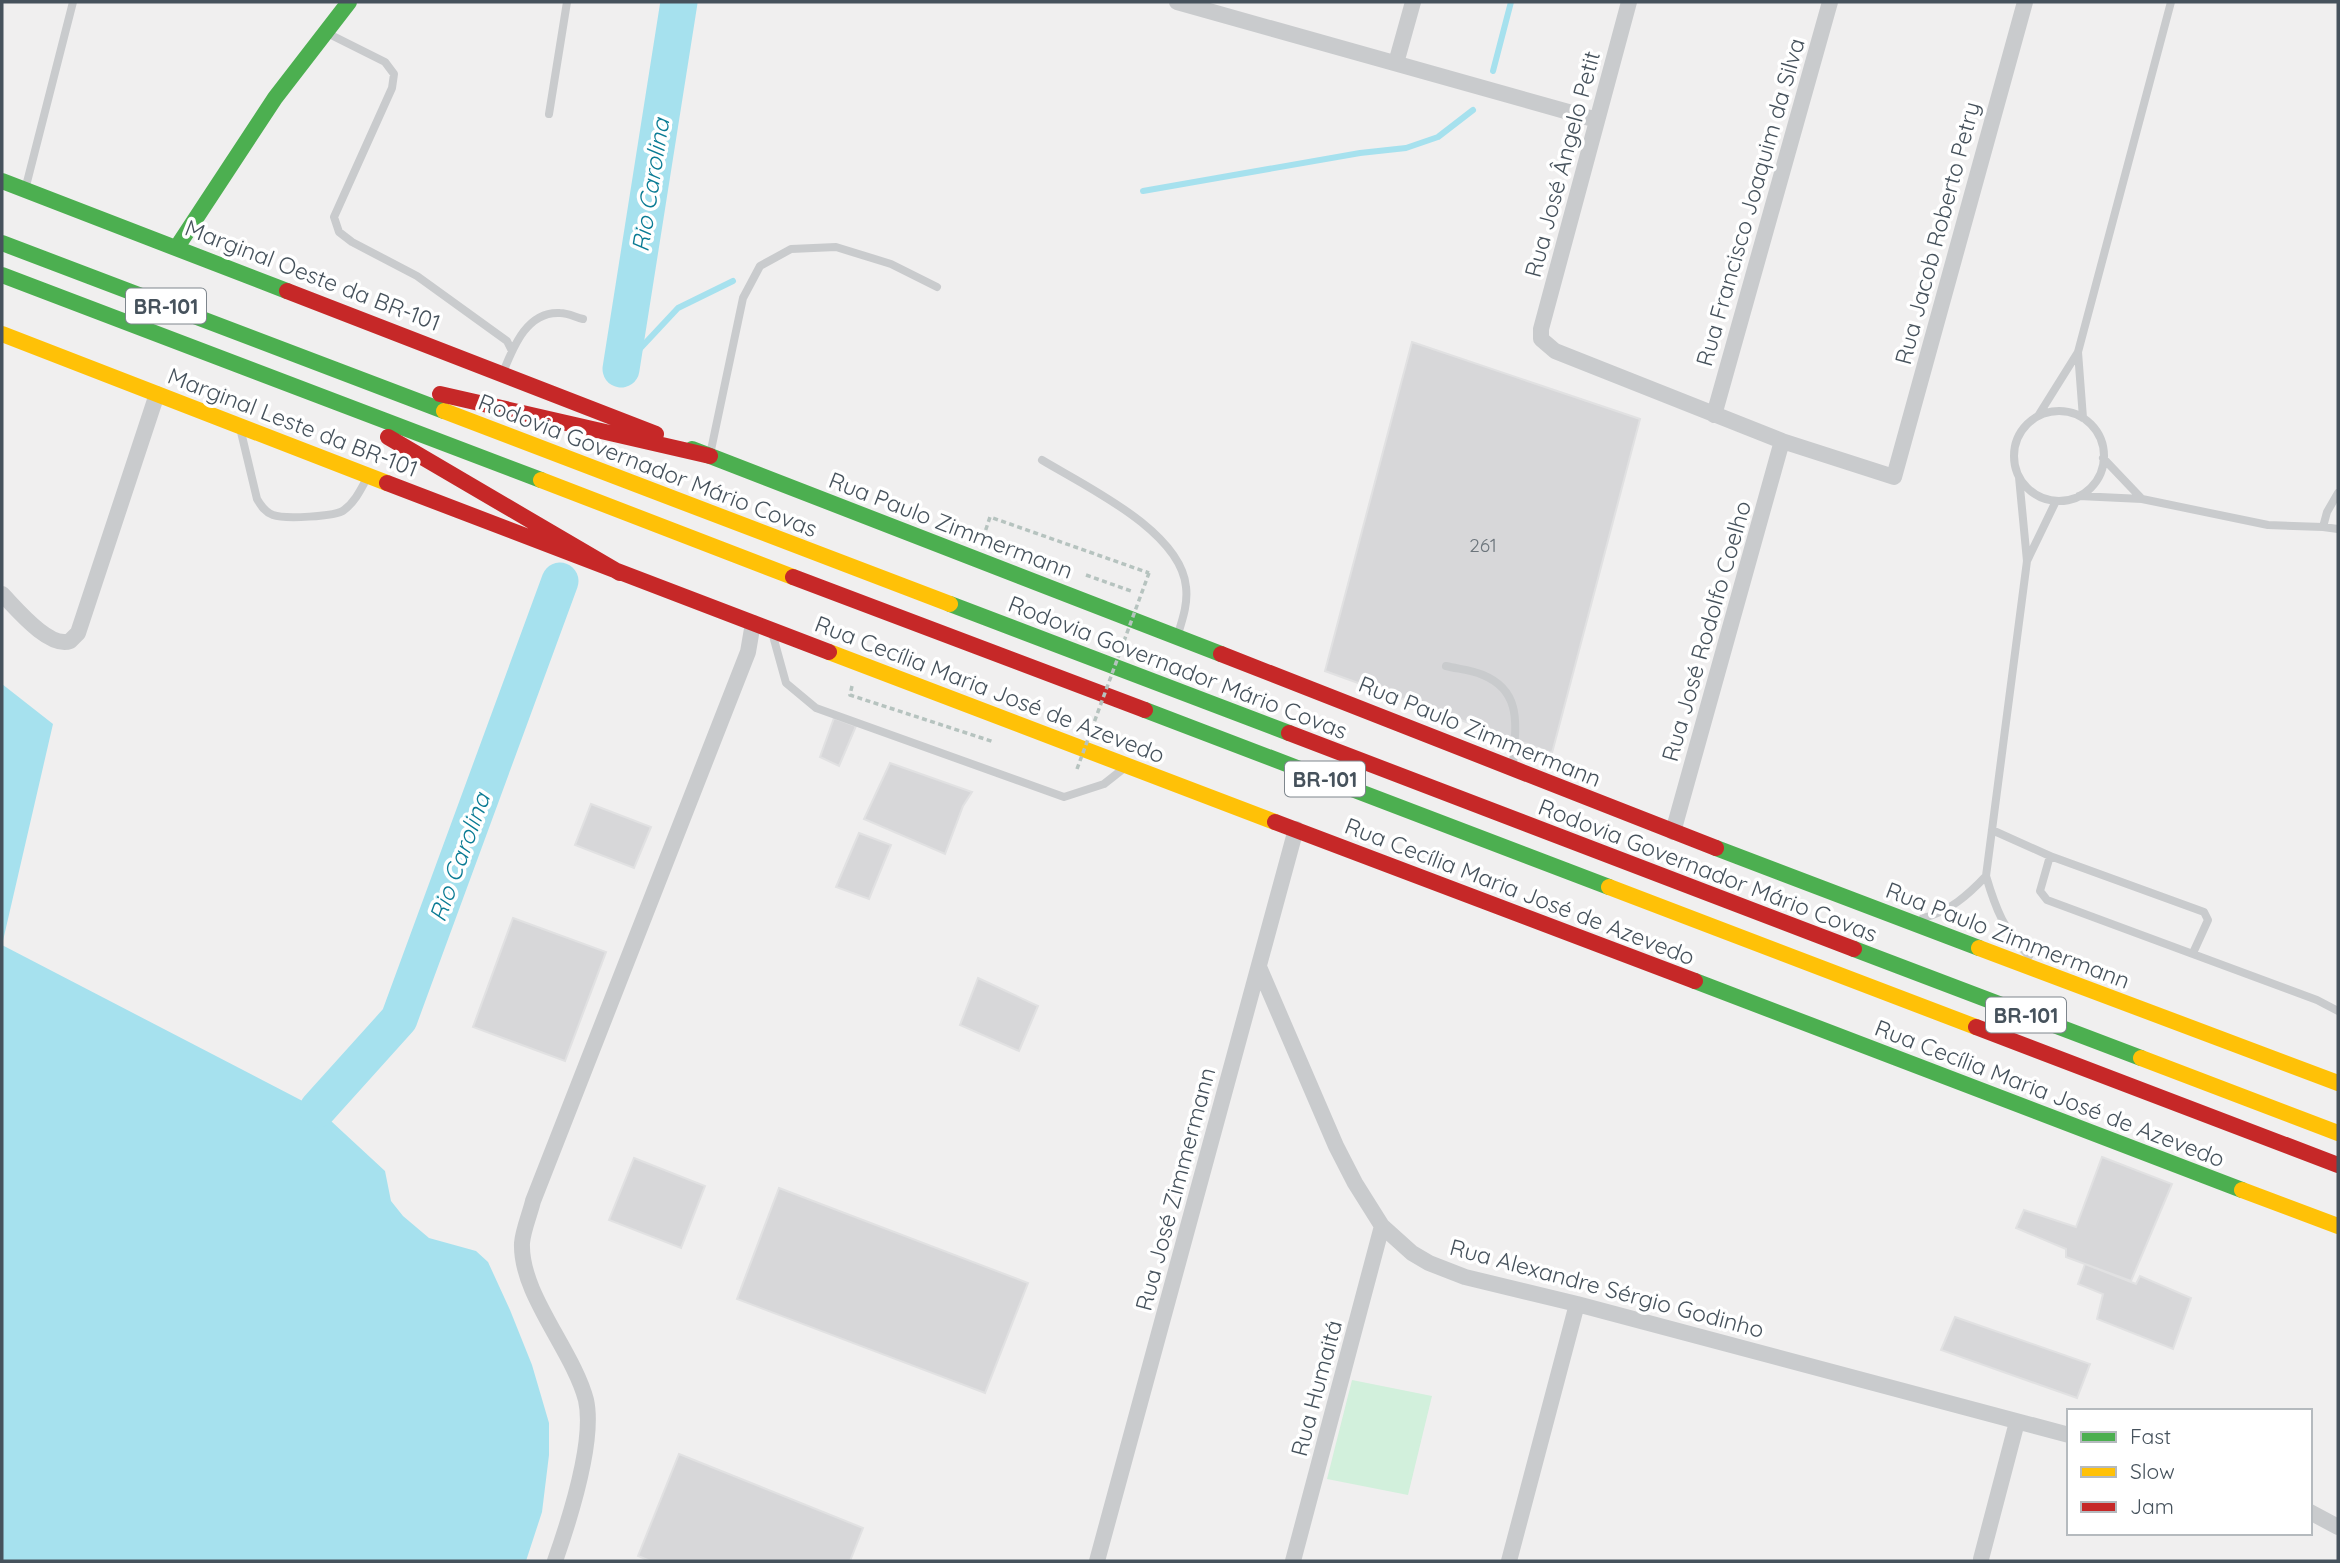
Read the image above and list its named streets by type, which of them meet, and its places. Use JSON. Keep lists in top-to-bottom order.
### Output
{
  "streets": {
    "main road": [
      "Marginal Oeste da BR-101",
      "BR-101",
      "Marginal Leste da BR-101",
      "Rodovia Governador Mário Covas",
      "Rua Paulo Zimmermann",
      "Rua Cecília Maria José de Azevedo"
    ],
    "street": [
      "Rua José Ângelo Petit",
      "Rua Francisco Joaquim da Silva",
      "Rua Jacob Roberto Petry",
      "Rua José Rodolfo Coelho",
      "Rua José Zimmermann",
      "Rua Alexandre Sérgio Godinho",
      "Rua Humaitá"
    ]
  },
  "crossings": [
    ["Rua José Ângelo Petit", "Rua Francisco Joaquim da Silva"],
    ["Rua Jacob Roberto Petry", "Rua José Rodolfo Coelho"],
    ["Marginal Oeste da BR-101", "Rua Paulo Zimmermann"],
    ["Marginal Leste da BR-101", "Rua Cecília Maria José de Azevedo"],
    ["Rua Paulo Zimmermann", "Rua José Rodolfo Coelho"],
    ["Rua Cecília Maria José de Azevedo", "Rua José Zimmermann"],
    ["Rua José Zimmermann", "Rua Alexandre Sérgio Godinho"],
    ["Rua Alexandre Sérgio Godinho", "Rua Humaitá"]
  ],
  "water": ["Rio Carolina"],
  "house_numbers": ["261"],
  "legend": ["Fast", "Slow", "Jam"]
}
